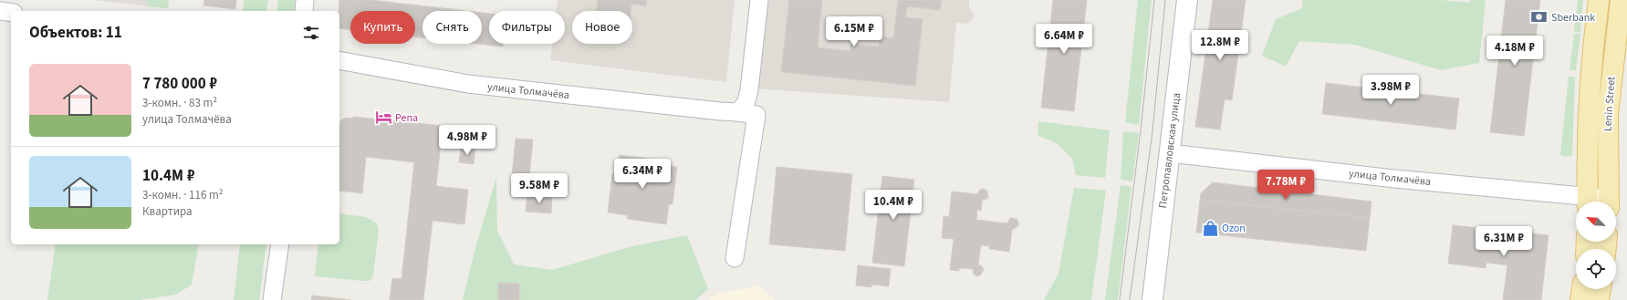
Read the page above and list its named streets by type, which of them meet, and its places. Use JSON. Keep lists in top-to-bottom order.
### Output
{
  "streets": {
    "main road": ["Lenin Street"],
    "street": ["улица Толмачёва", "Петропавловская улица"]
  },
  "crossings": [
    ["улица Толмачёва", "Lenin Street"],
    ["улица Толмачёва", "Петропавловская улица"]
  ],
  "places": {
    "bank": ["Sberbank"],
    "hotel": ["Репа"],
    "shop": ["Ozon"]
  },
  "north": "top left",
  "page": {
    "chip": [
      "Купить",
      "Снять",
      "Фильтры",
      "Новое"
    ],
    "heading": "Объектов: 11",
    "price": [
      "6.15M ₽",
      "6.64M ₽",
      "12.8M ₽",
      "4.18M ₽",
      "3.98M ₽",
      "4.98M ₽",
      "6.34M ₽",
      "7.78M ₽",
      "9.58M ₽",
      "10.4M ₽",
      "6.31M ₽"
    ],
    "list": [
      {
        "name": "7 780 000 ₽",
        "note": "3-комн. · 83 m² · улица Толмачёва"
      },
      {
        "name": "10.4M ₽",
        "note": "3-комн. · 116 m² · Квартира"
      }
    ]
  }
}
